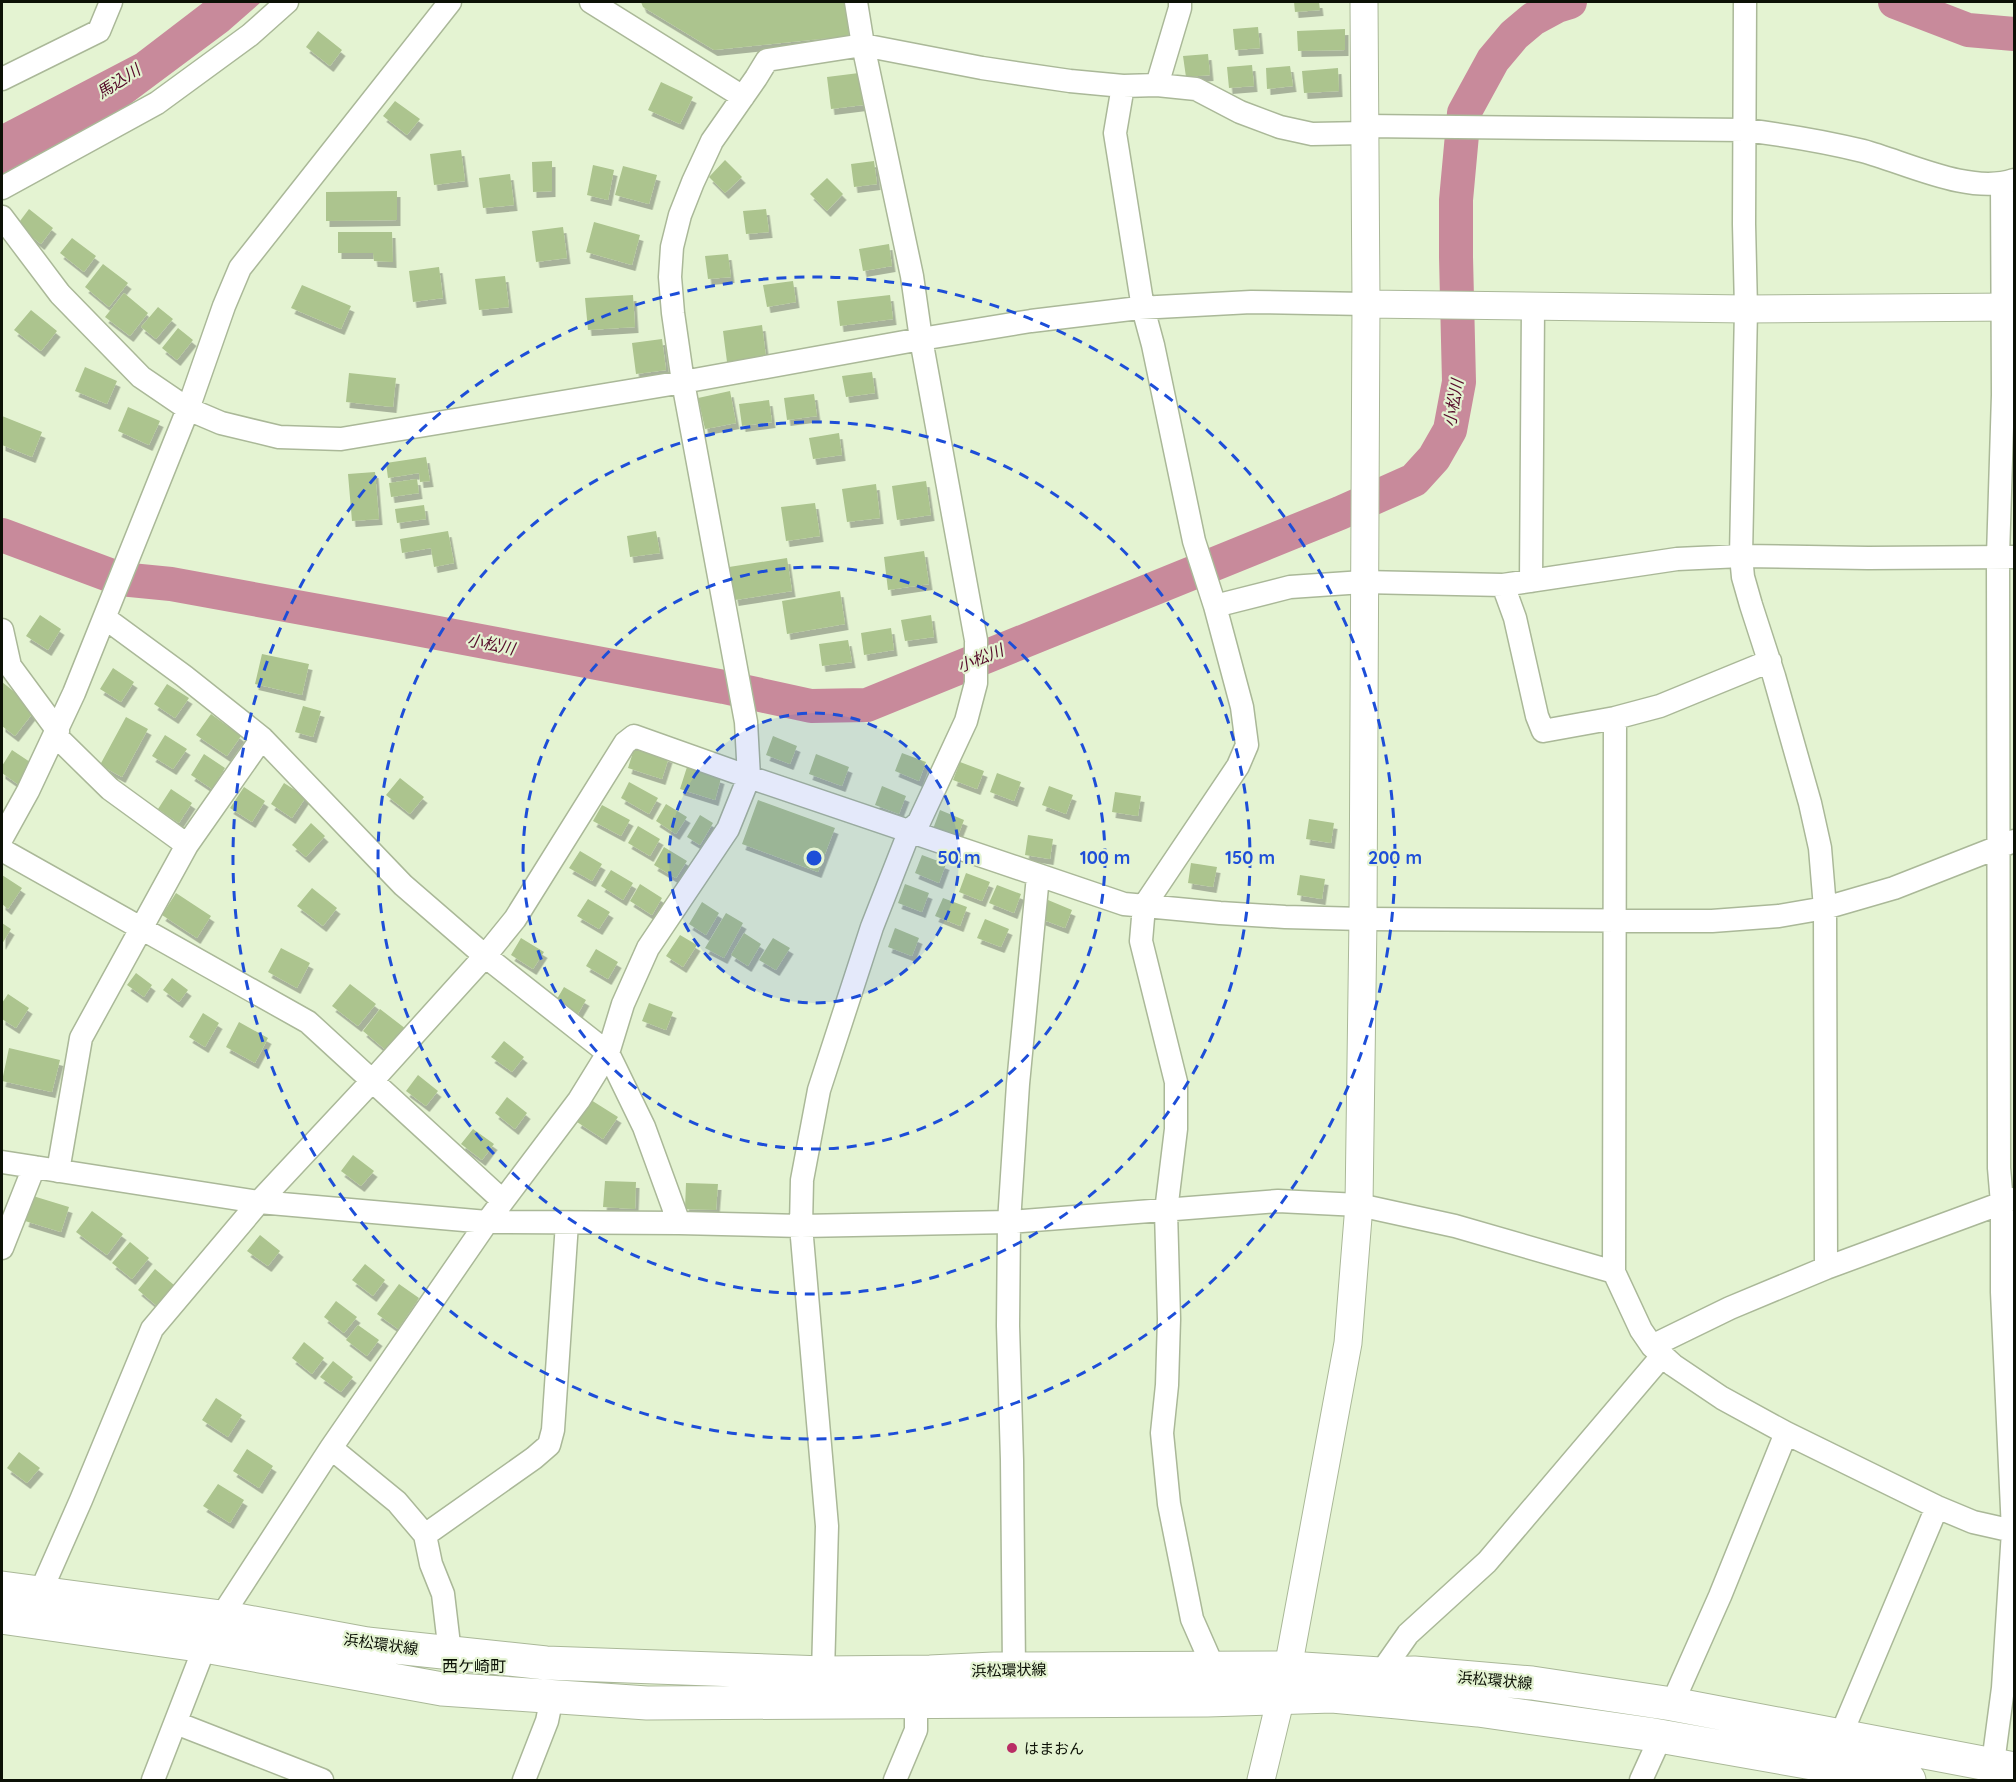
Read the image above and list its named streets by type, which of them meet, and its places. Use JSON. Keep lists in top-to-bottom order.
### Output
{
  "streets": {
    "main road": ["浜松環状線"]
  },
  "districts": ["西ケ崎町"],
  "water": ["馬込川", "小松川"],
  "places": ["はまおん"],
  "rings": [
    "50 m",
    "100 m",
    "150 m",
    "200 m"
  ]
}
